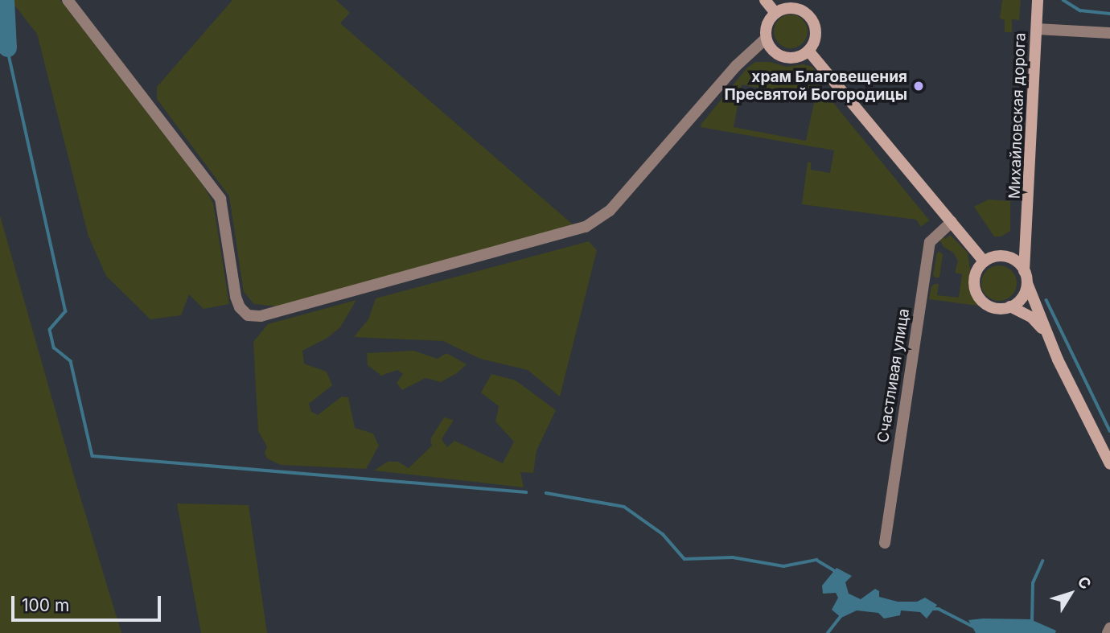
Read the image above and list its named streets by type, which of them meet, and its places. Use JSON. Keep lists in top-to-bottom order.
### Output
{
  "streets": {
    "street": ["Михайловская дорога", "Счастливая улица"]
  },
  "places": ["храм Благовещения Пресвятой Богородицы"],
  "scale_bar": "100 m",
  "north": "top right"
}
